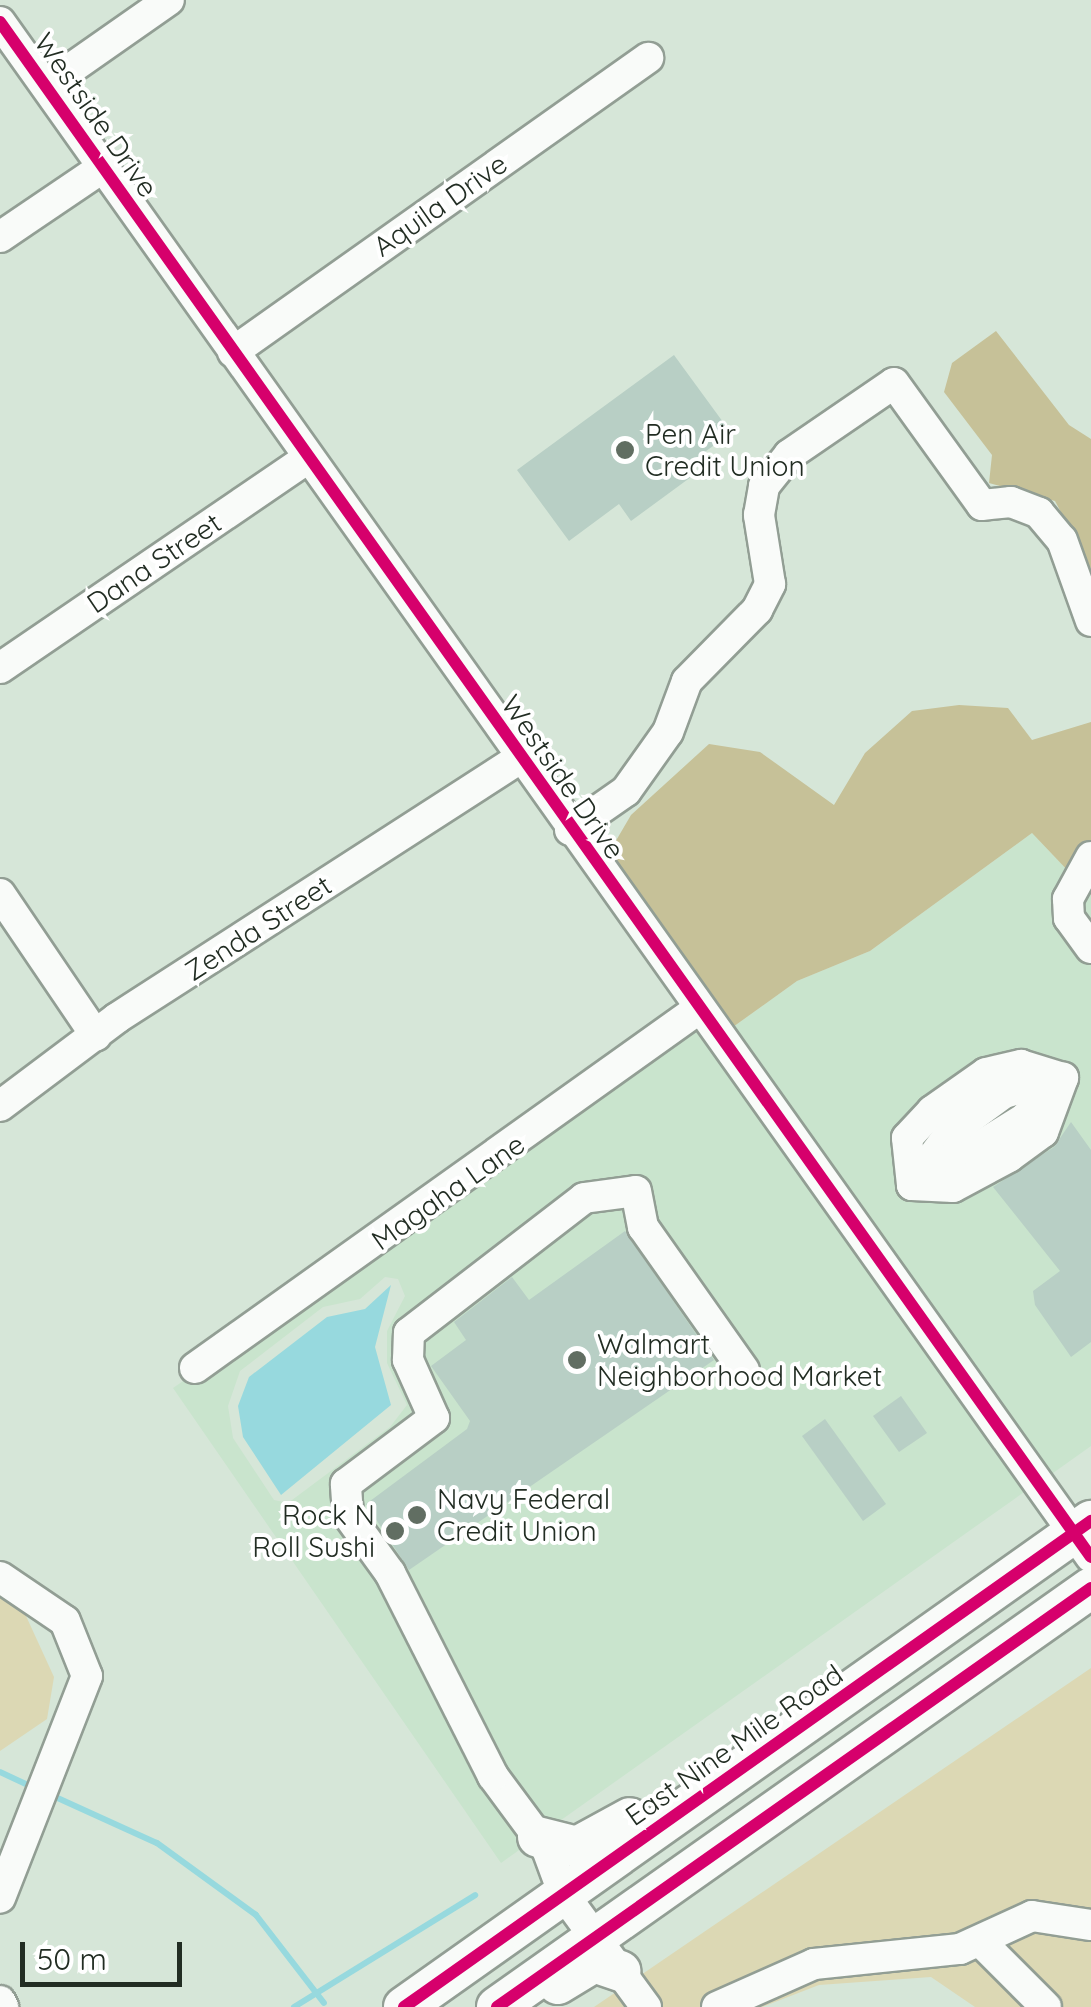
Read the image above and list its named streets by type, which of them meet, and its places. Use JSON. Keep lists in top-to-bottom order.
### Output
{
  "streets": {
    "main road": ["East Nine Mile Road"],
    "street": [
      "Westside Drive",
      "Aquila Drive",
      "Dana Street",
      "Zenda Street",
      "Magaha Lane"
    ]
  },
  "crossings": [
    ["Westside Drive", "Aquila Drive"],
    ["Westside Drive", "Dana Street"],
    ["Westside Drive", "Zenda Street"],
    ["Westside Drive", "Magaha Lane"],
    ["Westside Drive", "East Nine Mile Road"]
  ],
  "places": [
    "Pen Air Credit Union",
    "Walmart Neighborhood Market",
    "Navy Federal Credit Union",
    "Rock N Roll Sushi"
  ],
  "scale_bar": "50 m"
}
